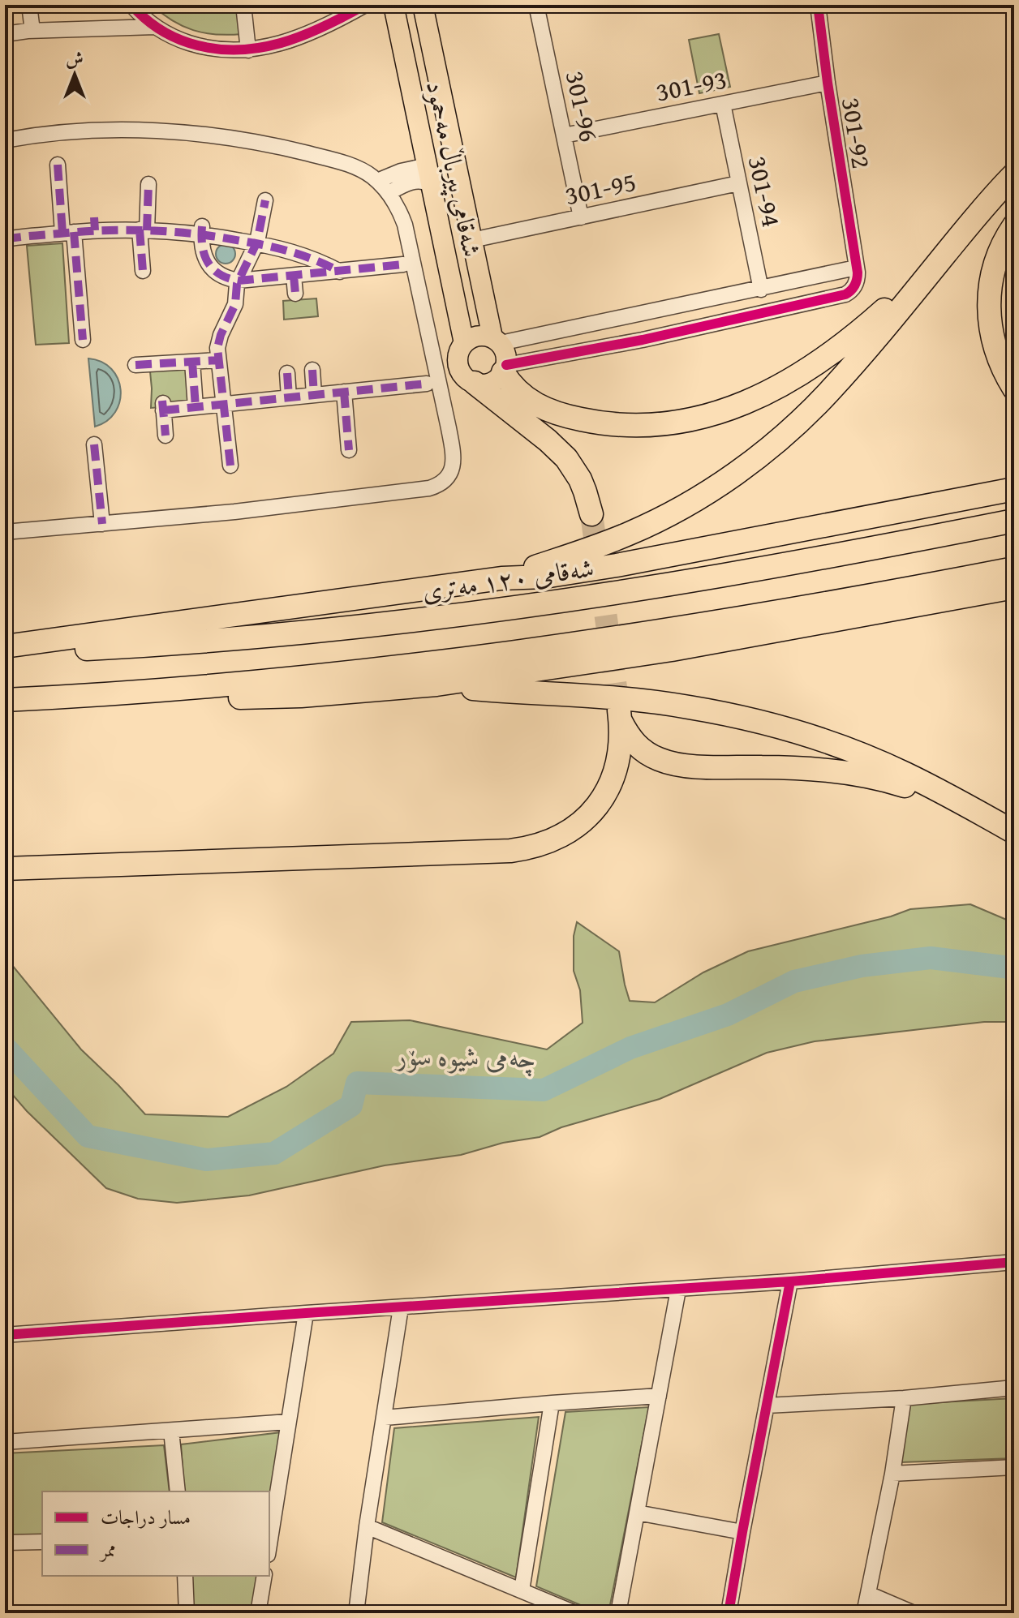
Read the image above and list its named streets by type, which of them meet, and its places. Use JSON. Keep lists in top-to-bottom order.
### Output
{
  "streets": {
    "highway": ["شەقامی ١٢٠ مەتری"],
    "main road": ["شەقامی پیرباڵ مەحمود"],
    "street": [
      "301-93",
      "301-96",
      "301-92",
      "301-95",
      "301-94"
    ]
  },
  "crossings": [
    ["301-93", "301-96"],
    ["301-93", "301-92"],
    ["301-93", "301-94"],
    ["301-96", "301-95"],
    ["شەقامی پیرباڵ مەحمود", "301-95"],
    ["301-95", "301-94"]
  ],
  "water": ["چەمی شیوە سۆر"],
  "legend": ["مسار دراجات", "ممر"],
  "north": "top"
}
